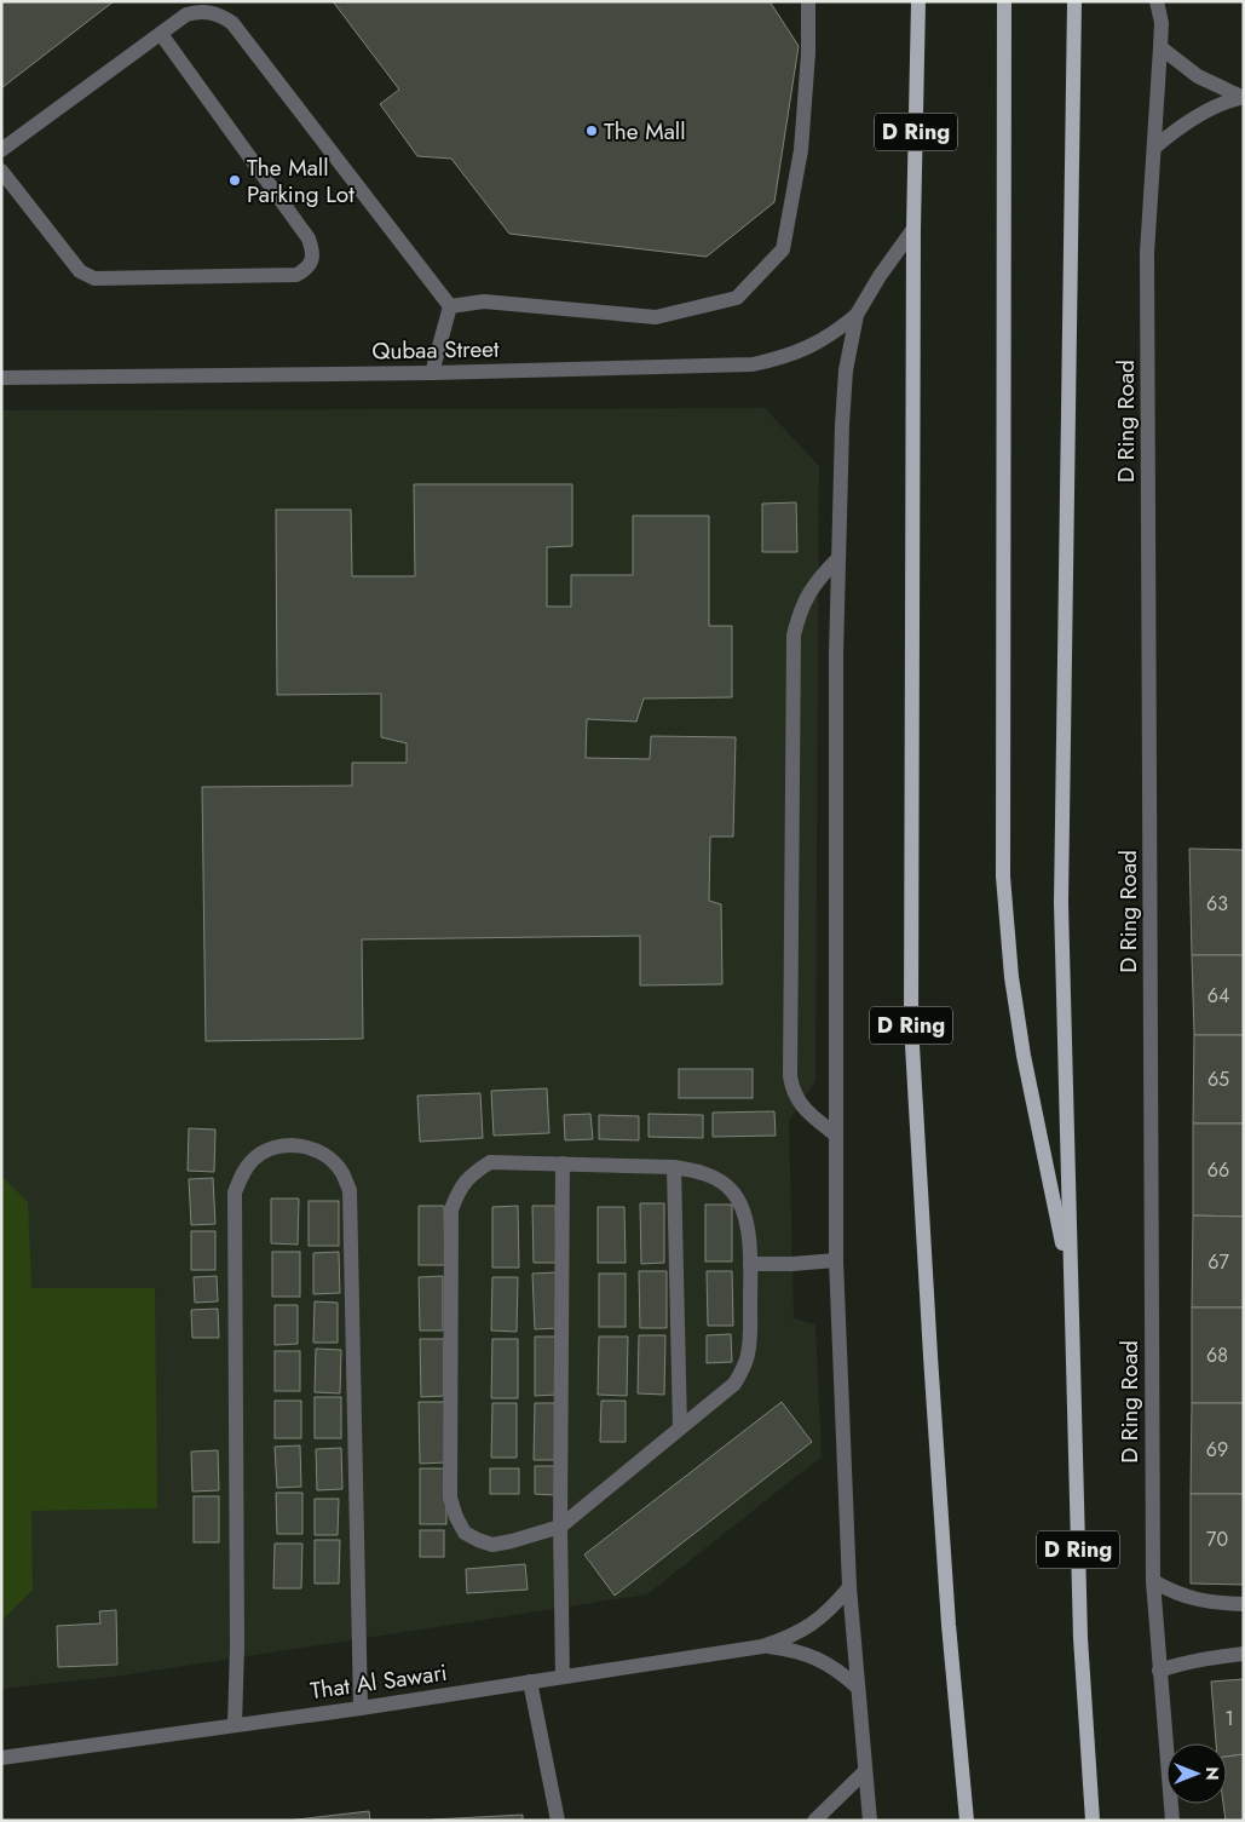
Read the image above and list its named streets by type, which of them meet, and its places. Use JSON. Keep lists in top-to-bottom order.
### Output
{
  "streets": {
    "main road": ["D Ring"],
    "street": ["Qubaa Street", "D Ring Road", "That Al Sawari"]
  },
  "places": ["The Mall", "The Mall Parking Lot"],
  "house_numbers": [
    "63",
    "64",
    "65",
    "66",
    "67",
    "68",
    "69",
    "70",
    "1"
  ],
  "north": "right"
}
